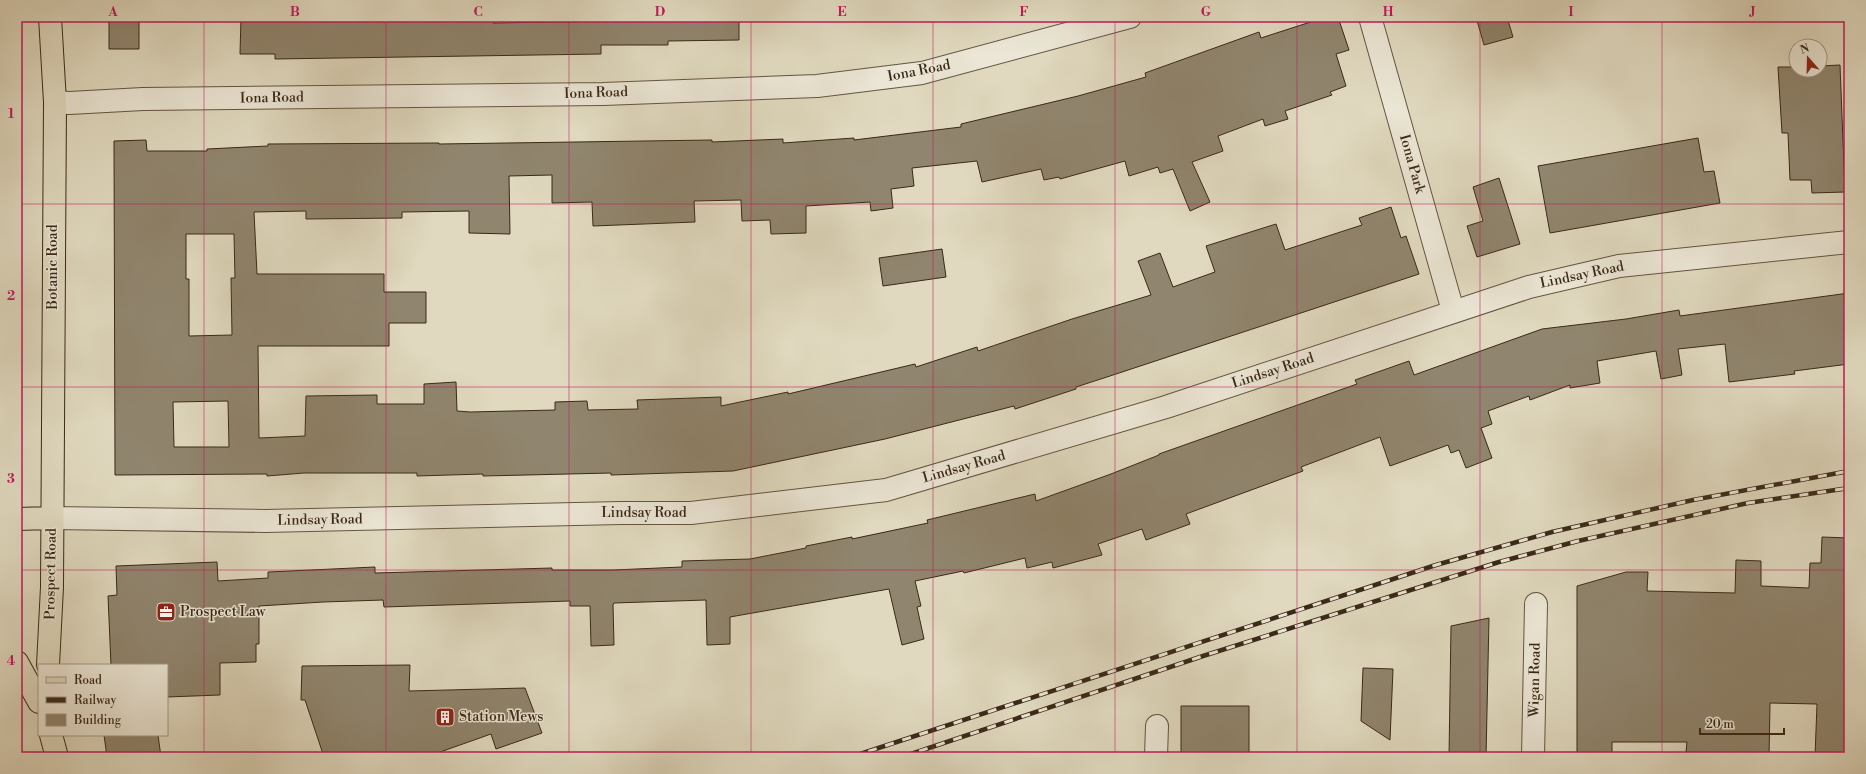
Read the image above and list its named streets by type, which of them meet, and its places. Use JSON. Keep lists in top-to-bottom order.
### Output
{
  "streets": {
    "main road": ["Botanic Road", "Prospect Road"],
    "street": [
      "Iona Road",
      "Iona Park",
      "Lindsay Road",
      "Wigan Road"
    ]
  },
  "crossings": [
    ["Iona Road", "Botanic Road"],
    ["Iona Park", "Lindsay Road"],
    ["Botanic Road", "Lindsay Road"],
    ["Botanic Road", "Prospect Road"],
    ["Lindsay Road", "Prospect Road"]
  ],
  "places": {
    "office": ["Prospect Law"],
    "building": ["Station Mews"]
  },
  "legend": ["Road", "Railway", "Building"],
  "scale_bar": "20 m",
  "north": "top",
  "grid": {
    "columns": [
      "A",
      "B",
      "C",
      "D",
      "E",
      "F",
      "G",
      "H",
      "I",
      "J"
    ],
    "rows": [
      "1",
      "2",
      "3",
      "4"
    ]
  }
}
